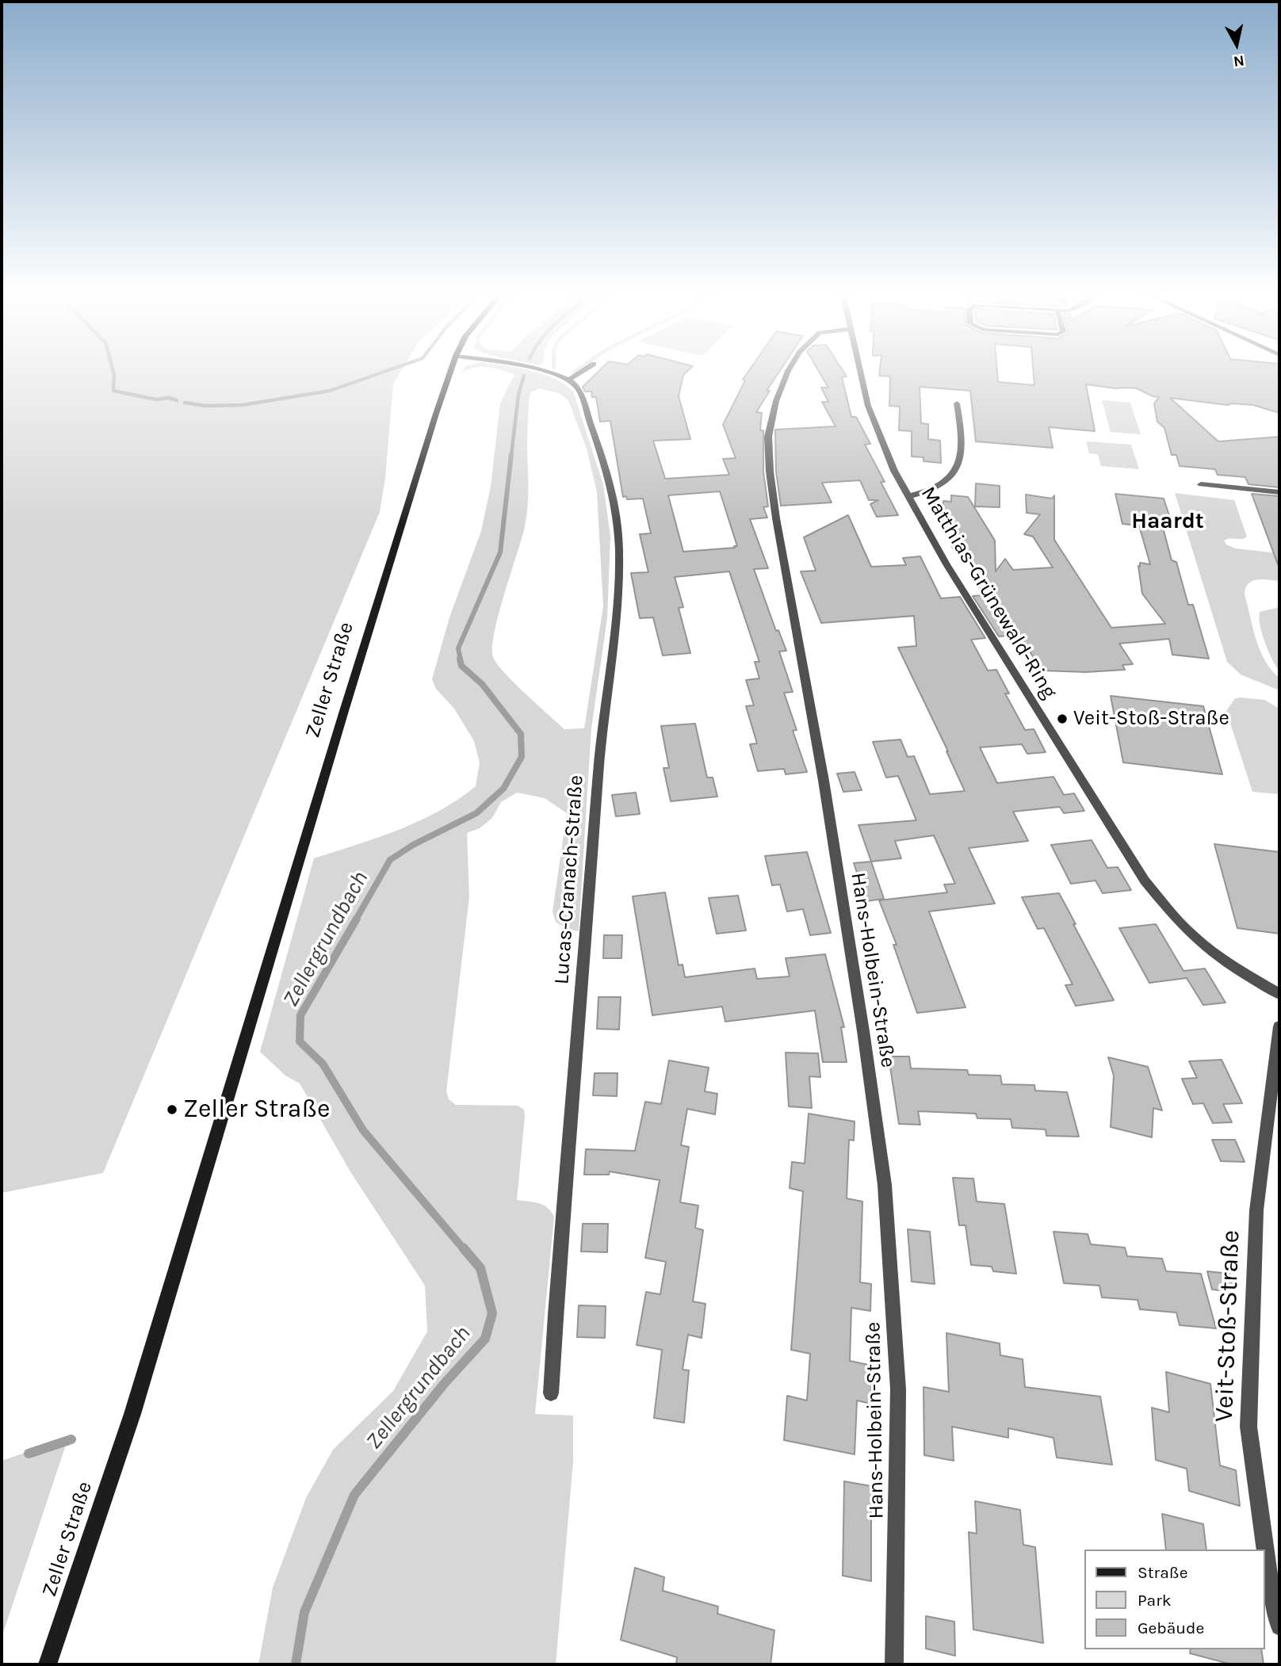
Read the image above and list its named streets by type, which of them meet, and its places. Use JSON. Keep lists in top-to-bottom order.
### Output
{
  "streets": {
    "street": [
      "Matthias-Grünewald-Ring",
      "Zeller Straße",
      "Lucas-Cranach-Straße",
      "Hans-Holbein-Straße",
      "Veit-Stoß-Straße"
    ]
  },
  "districts": ["Haardt"],
  "water": ["Zellergrundbach"],
  "places": ["Veit-Stoß-Straße", "Zeller Straße"],
  "legend": ["Straße", "Park", "Gebäude"],
  "north": "bottom"
}
